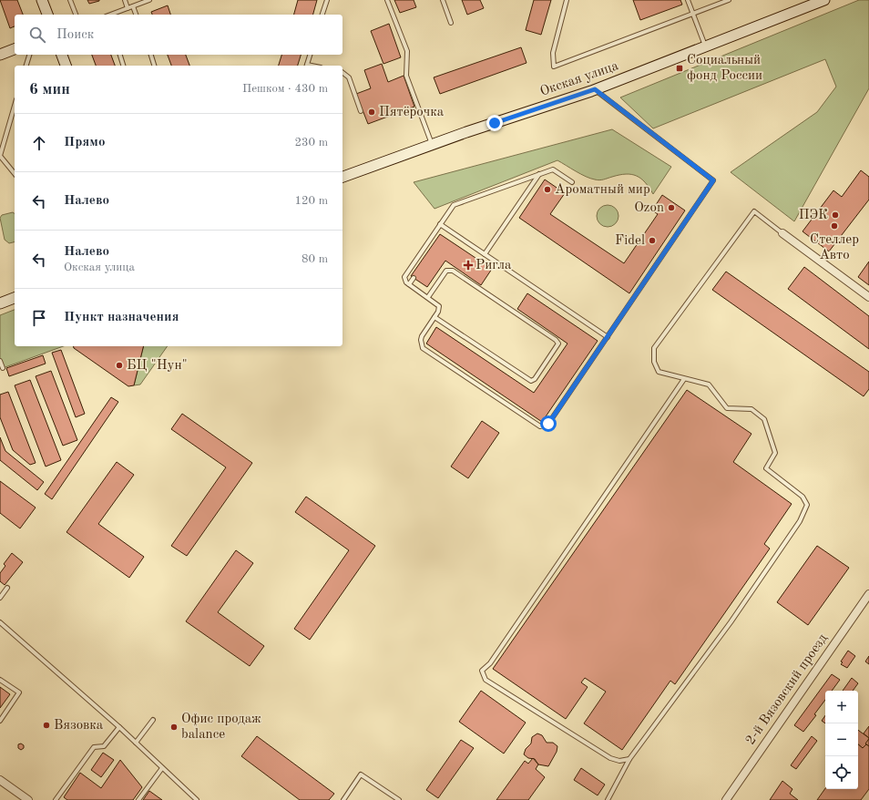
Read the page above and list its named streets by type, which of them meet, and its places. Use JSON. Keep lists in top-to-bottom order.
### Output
{
  "streets": {
    "main road": ["Окская улица"],
    "street": ["2-й Вязовский проезд"]
  },
  "places": {
    "transit": ["Социальный фонд России"],
    "other": [
      "Пятёрочка",
      "Ароматный мир",
      "Ozon",
      "ПЭК",
      "Стеллер Авто",
      "Fidel",
      "БЦ \"Нун\"",
      "Вязовка",
      "Офис продаж balance"
    ],
    "health": ["Ригла"]
  },
  "page": {
    "search": "Поиск",
    "heading": ["6 мин", "Пешком · 430 m"],
    "list": [
      ["Прямо", "230 m"],
      ["Налево", "120 m"],
      ["Налево", "Окская улица", "80 m"],
      "Пункт назначения"
    ],
    "map_buttons": ["+", "−"]
  }
}
